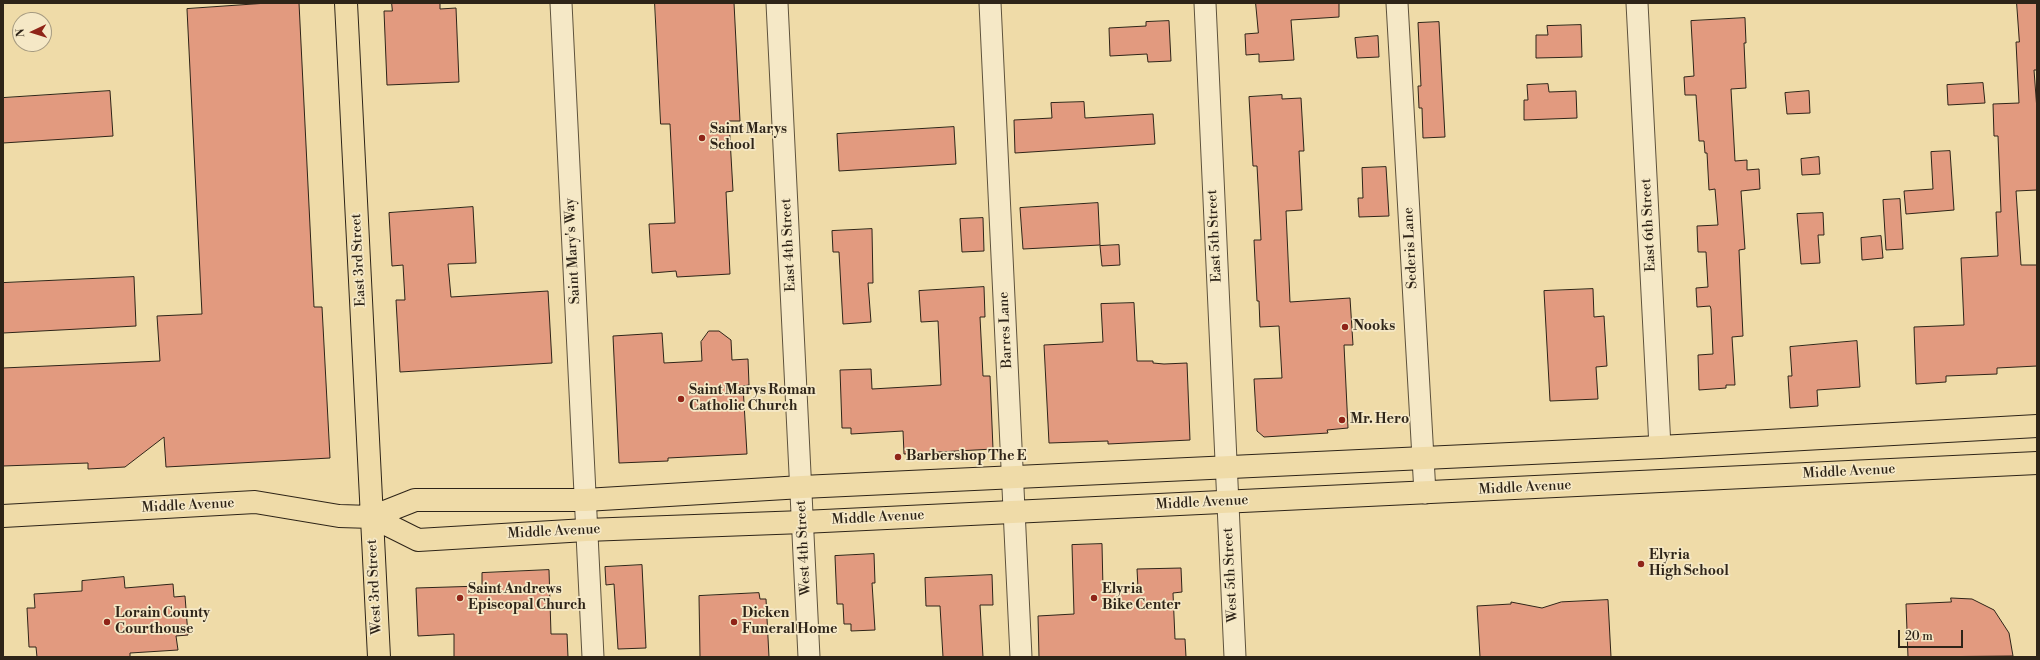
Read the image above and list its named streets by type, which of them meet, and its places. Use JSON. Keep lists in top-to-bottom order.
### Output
{
  "streets": {
    "main road": ["East 3rd Street", "Middle Avenue", "West 3rd Street"],
    "street": [
      "East 6th Street",
      "East 5th Street",
      "East 4th Street",
      "Sederis Lane",
      "Saint Mary's Way",
      "Barres Lane",
      "West 4th Street",
      "West 5th Street"
    ]
  },
  "crossings": [
    ["East 6th Street", "Middle Avenue"],
    ["East 5th Street", "Middle Avenue"],
    ["East 5th Street", "West 5th Street"],
    ["East 4th Street", "Middle Avenue"],
    ["East 4th Street", "West 4th Street"],
    ["Sederis Lane", "Middle Avenue"],
    ["Saint Mary's Way", "Middle Avenue"],
    ["East 3rd Street", "Middle Avenue"],
    ["East 3rd Street", "West 3rd Street"],
    ["Barres Lane", "Middle Avenue"],
    ["Middle Avenue", "West 4th Street"],
    ["Middle Avenue", "West 5th Street"],
    ["Middle Avenue", "West 3rd Street"]
  ],
  "places": [
    "Saint Marys School",
    "Nooks",
    "Saint Marys Roman Catholic Church",
    "Mr. Hero",
    "Barbershop The E",
    "Elyria High School",
    "Saint Andrews Episcopal Church",
    "Elyria Bike Center",
    "Lorain County Courthouse",
    "Dicken Funeral Home"
  ],
  "scale_bar": "20 m",
  "north": "left"
}
